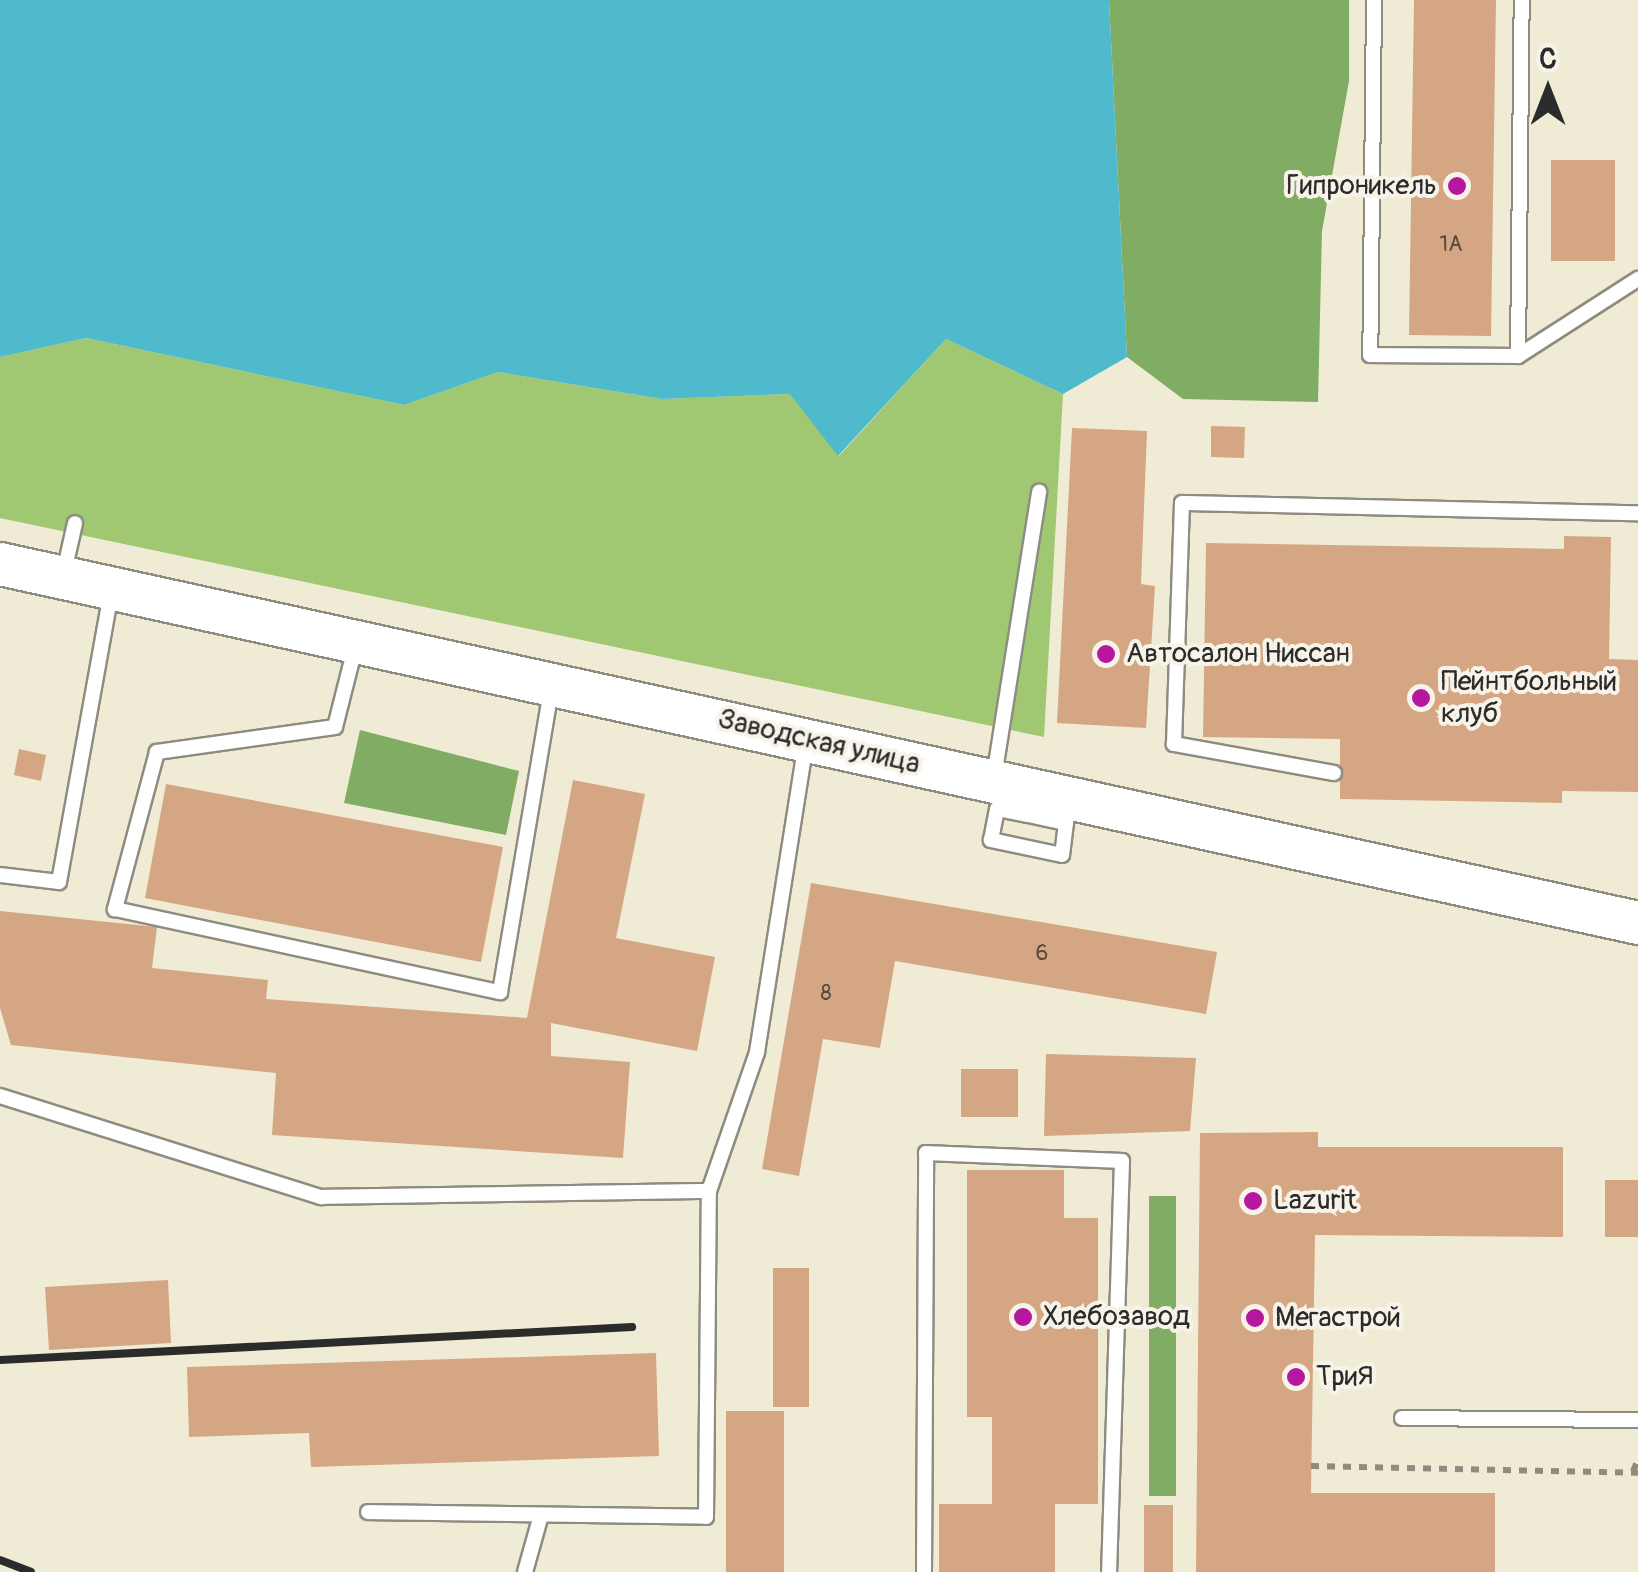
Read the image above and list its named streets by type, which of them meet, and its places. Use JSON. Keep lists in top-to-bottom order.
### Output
{
  "streets": {
    "main road": ["Заводская улица"]
  },
  "places": [
    "Гипроникель",
    "Автосалон Ниссан",
    "Пейнтбольный клуб",
    "Lazurit",
    "Хлебозавод",
    "Мегастрой",
    "ТриЯ"
  ],
  "house_numbers": ["1А", "6", "8"],
  "north": "top"
}
